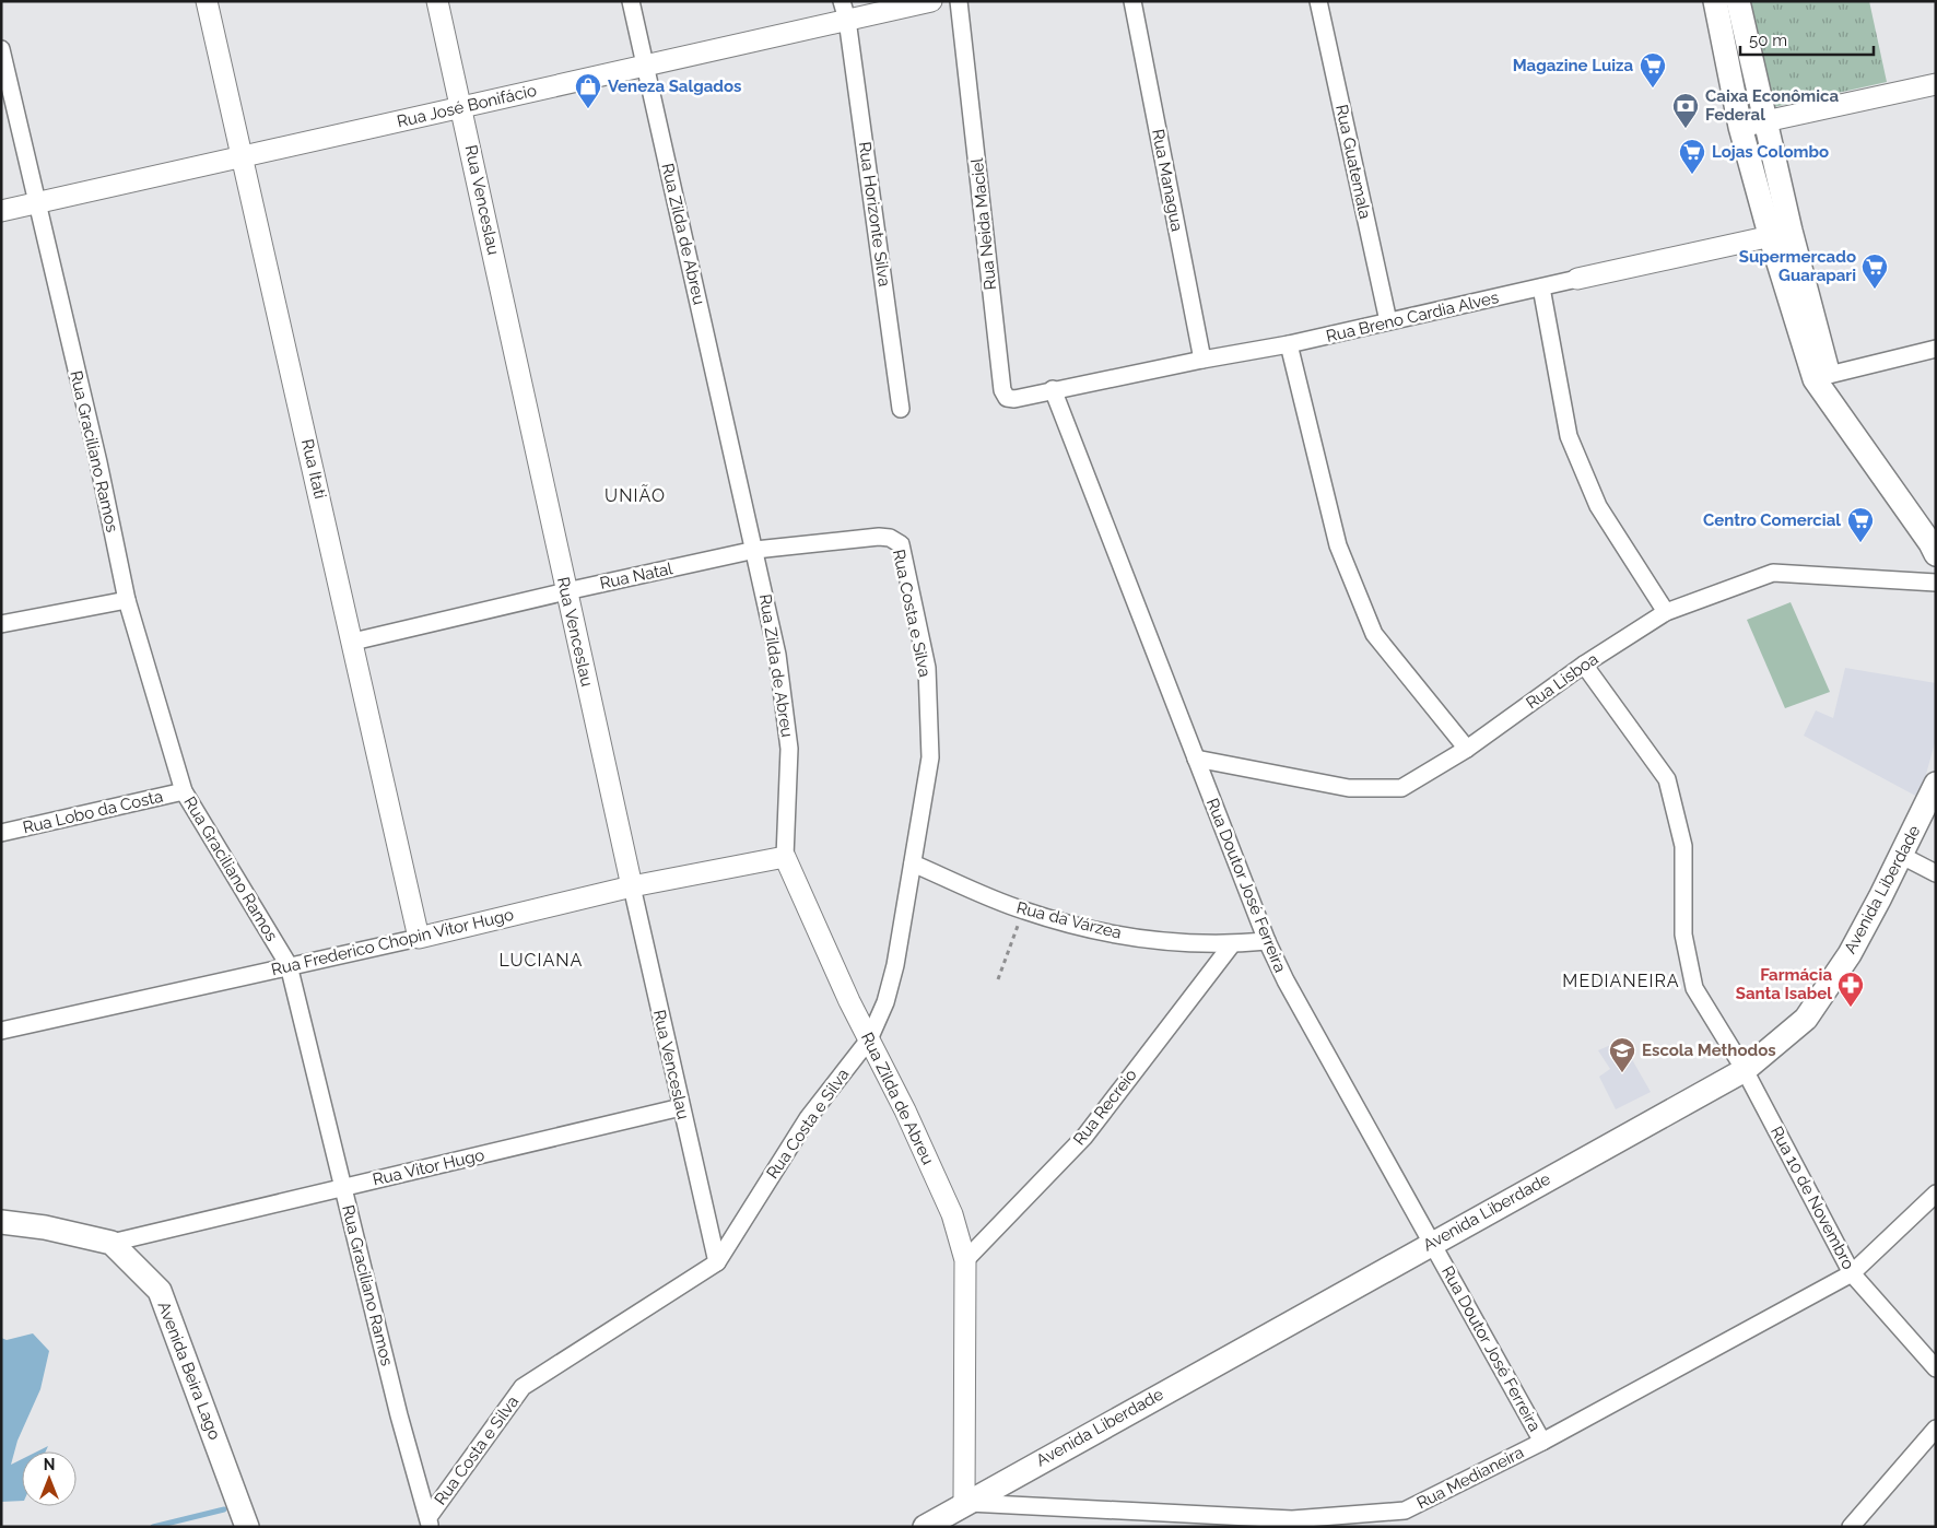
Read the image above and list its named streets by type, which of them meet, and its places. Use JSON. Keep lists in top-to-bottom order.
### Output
{
  "streets": {
    "main road": ["Avenida Liberdade", "Avenida Beira Lago"],
    "street": [
      "Rua José Bonifácio",
      "Rua Guatemala",
      "Rua Managua",
      "Rua Venceslau",
      "Rua Horizonte Silva",
      "Rua Neida Maciel",
      "Rua Zilda de Abreu",
      "Rua Breno Cardia Alves",
      "Rua Graciliano Ramos",
      "Rua Itati",
      "Rua Natal",
      "Rua Costa e Silva",
      "Rua Lisboa",
      "Rua Lobo da Costa",
      "Rua Doutor José Ferreira",
      "Rua da Várzea",
      "Rua Frederico Chopin Vitor Hugo",
      "Rua Recreio",
      "Rua Vitor Hugo",
      "Rua 10 de Novembro",
      "Rua Medianeira"
    ]
  },
  "crossings": [
    ["Rua José Bonifácio", "Rua Venceslau"],
    ["Rua José Bonifácio", "Rua Horizonte Silva"],
    ["Rua José Bonifácio", "Rua Zilda de Abreu"],
    ["Rua José Bonifácio", "Rua Graciliano Ramos"],
    ["Rua José Bonifácio", "Rua Itati"],
    ["Rua Guatemala", "Rua Breno Cardia Alves"],
    ["Rua Managua", "Rua Breno Cardia Alves"],
    ["Rua Venceslau", "Rua Natal"],
    ["Rua Venceslau", "Rua Costa e Silva"],
    ["Rua Venceslau", "Rua Frederico Chopin Vitor Hugo"],
    ["Rua Venceslau", "Rua Vitor Hugo"],
    ["Rua Neida Maciel", "Rua Breno Cardia Alves"],
    ["Rua Neida Maciel", "Rua Doutor José Ferreira"],
    ["Rua Zilda de Abreu", "Rua Natal"],
    ["Rua Zilda de Abreu", "Rua Costa e Silva"],
    ["Rua Zilda de Abreu", "Avenida Liberdade"],
    ["Rua Zilda de Abreu", "Rua Frederico Chopin Vitor Hugo"],
    ["Rua Zilda de Abreu", "Rua Recreio"],
    ["Rua Zilda de Abreu", "Rua Medianeira"],
    ["Rua Breno Cardia Alves", "Rua Doutor José Ferreira"],
    ["Rua Graciliano Ramos", "Rua Costa e Silva"],
    ["Rua Graciliano Ramos", "Rua Lobo da Costa"],
    ["Rua Graciliano Ramos", "Rua Frederico Chopin Vitor Hugo"],
    ["Rua Graciliano Ramos", "Rua Vitor Hugo"],
    ["Rua Itati", "Rua Natal"],
    ["Rua Itati", "Rua Frederico Chopin Vitor Hugo"],
    ["Rua Natal", "Rua Costa e Silva"],
    ["Rua Costa e Silva", "Rua da Várzea"],
    ["Rua Lisboa", "Rua Doutor José Ferreira"],
    ["Rua Lisboa", "Rua 10 de Novembro"],
    ["Rua Doutor José Ferreira", "Avenida Liberdade"],
    ["Rua Doutor José Ferreira", "Rua da Várzea"],
    ["Rua Doutor José Ferreira", "Rua Medianeira"],
    ["Avenida Liberdade", "Rua 10 de Novembro"],
    ["Avenida Liberdade", "Rua Medianeira"],
    ["Rua da Várzea", "Rua Recreio"],
    ["Rua Vitor Hugo", "Avenida Beira Lago"],
    ["Rua 10 de Novembro", "Rua Medianeira"]
  ],
  "districts": ["UNIÃO", "LUCIANA", "MEDIANEIRA"],
  "places": {
    "supermarket": [
      "Magazine Luiza",
      "Lojas Colombo",
      "Supermercado Guarapari",
      "Centro Comercial"
    ],
    "shop": ["Veneza Salgados"],
    "bank": ["Caixa Econômica Federal"],
    "pharmacy": ["Farmácia Santa Isabel"],
    "school or university": ["Escola Methodos"]
  },
  "scale_bar": "50 m",
  "north": "top"
}
